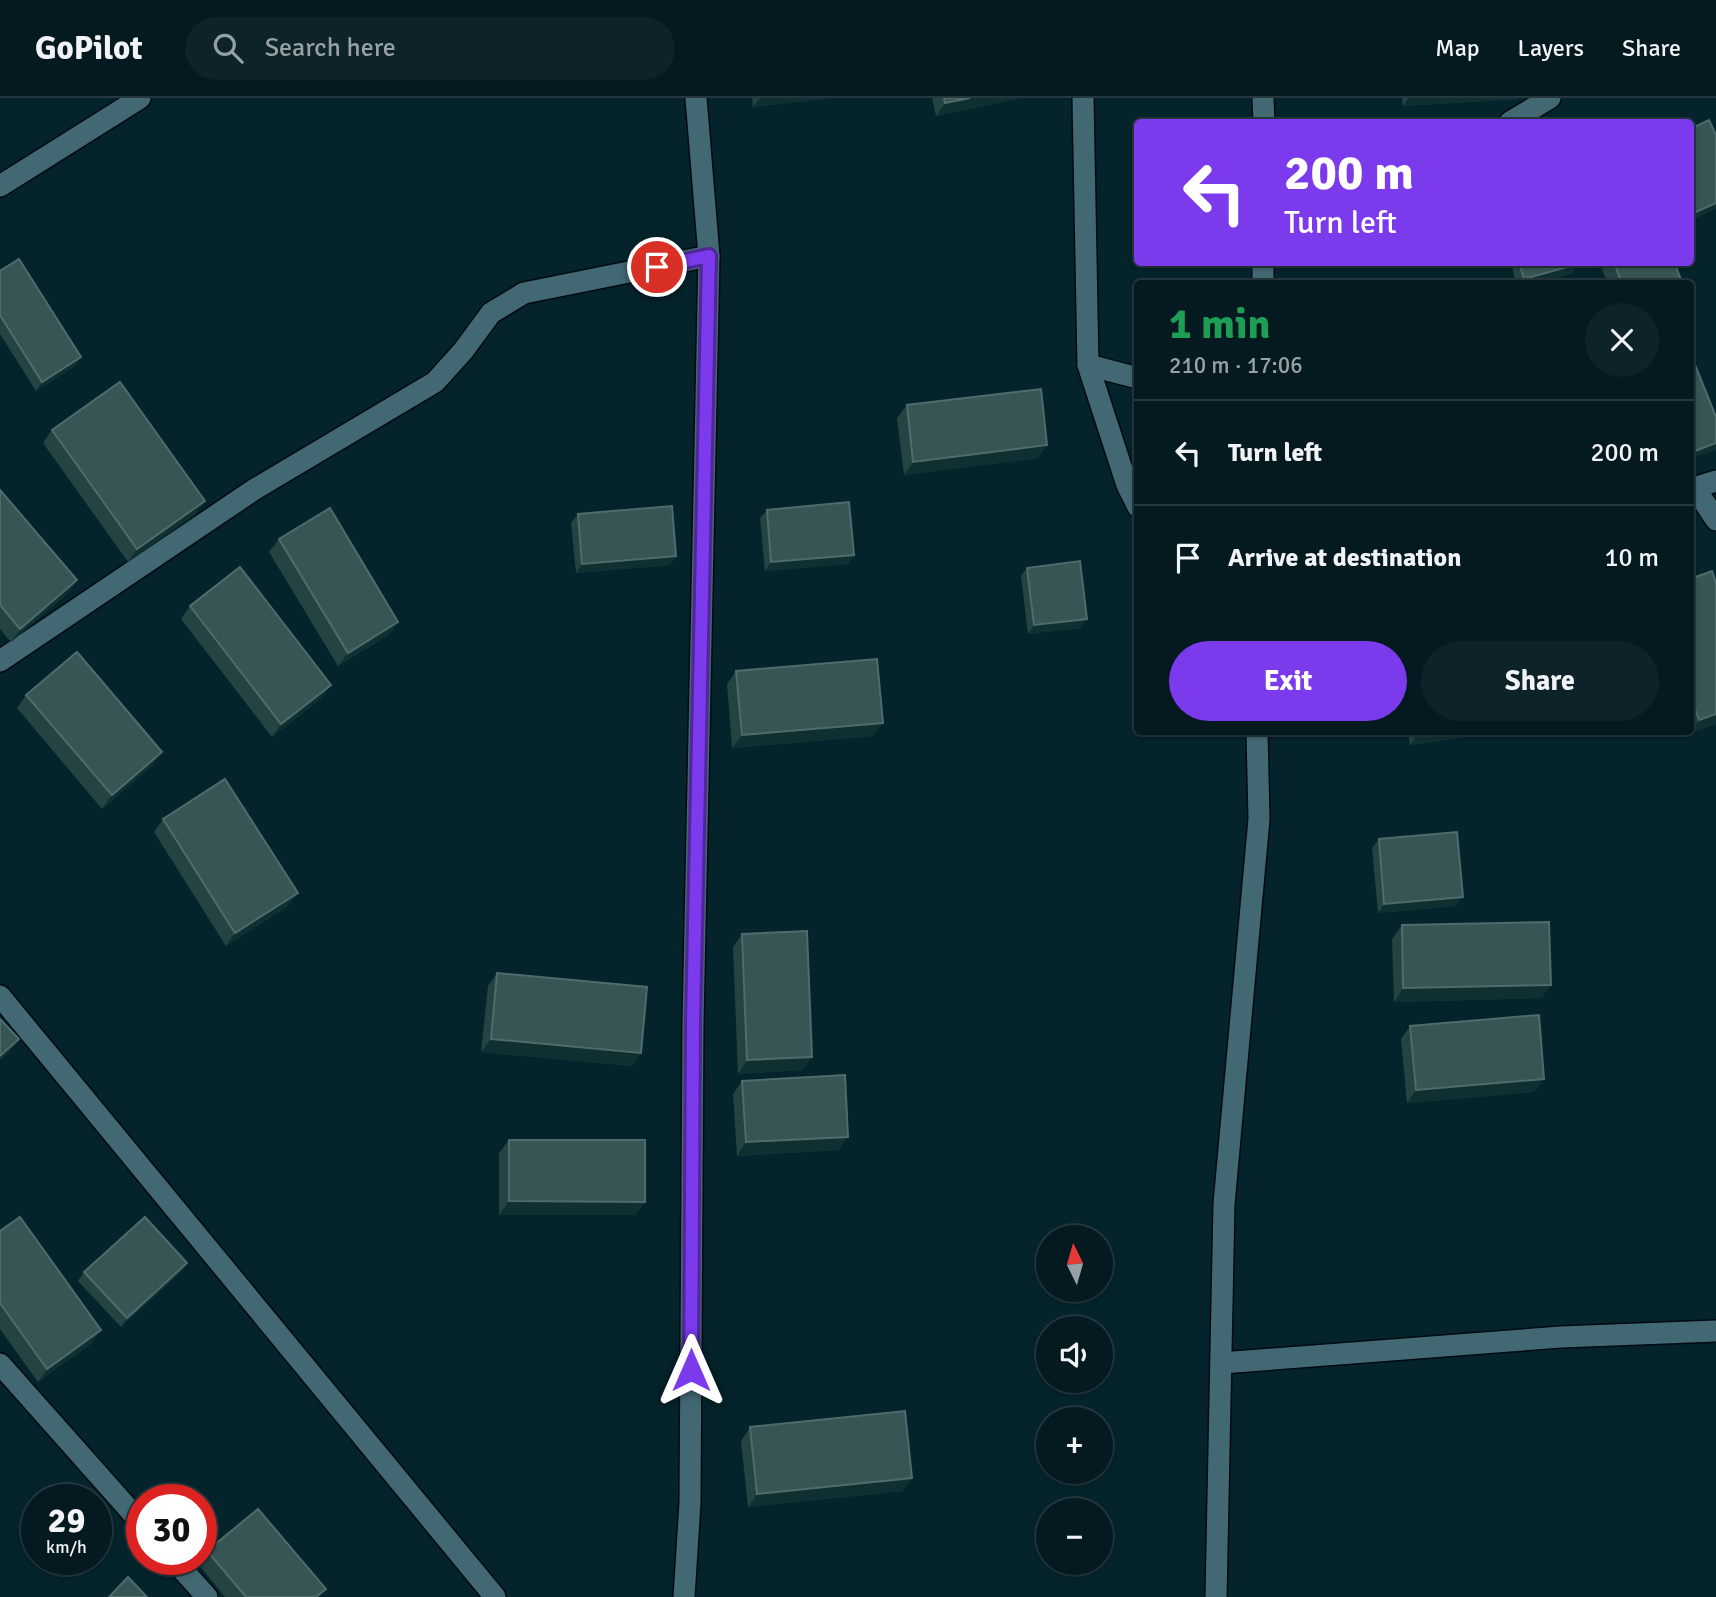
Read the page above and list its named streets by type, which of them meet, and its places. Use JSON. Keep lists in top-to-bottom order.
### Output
{
  "north": "top",
  "page": {
    "header": "GoPilot",
    "search": "Search here",
    "nav": ["Map", "Layers", "Share"],
    "turn": ["200 m", "Turn left"],
    "heading": ["1 min", "210 m · 17:06"],
    "list": [
      {
        "name": "Turn left",
        "value": "200 m"
      },
      {
        "name": "Arrive at destination",
        "value": "10 m"
      }
    ],
    "buttons": ["Exit", "Share"],
    "map_buttons": ["+", "−"],
    "speed": "29 km/h",
    "limit": "30"
  }
}
